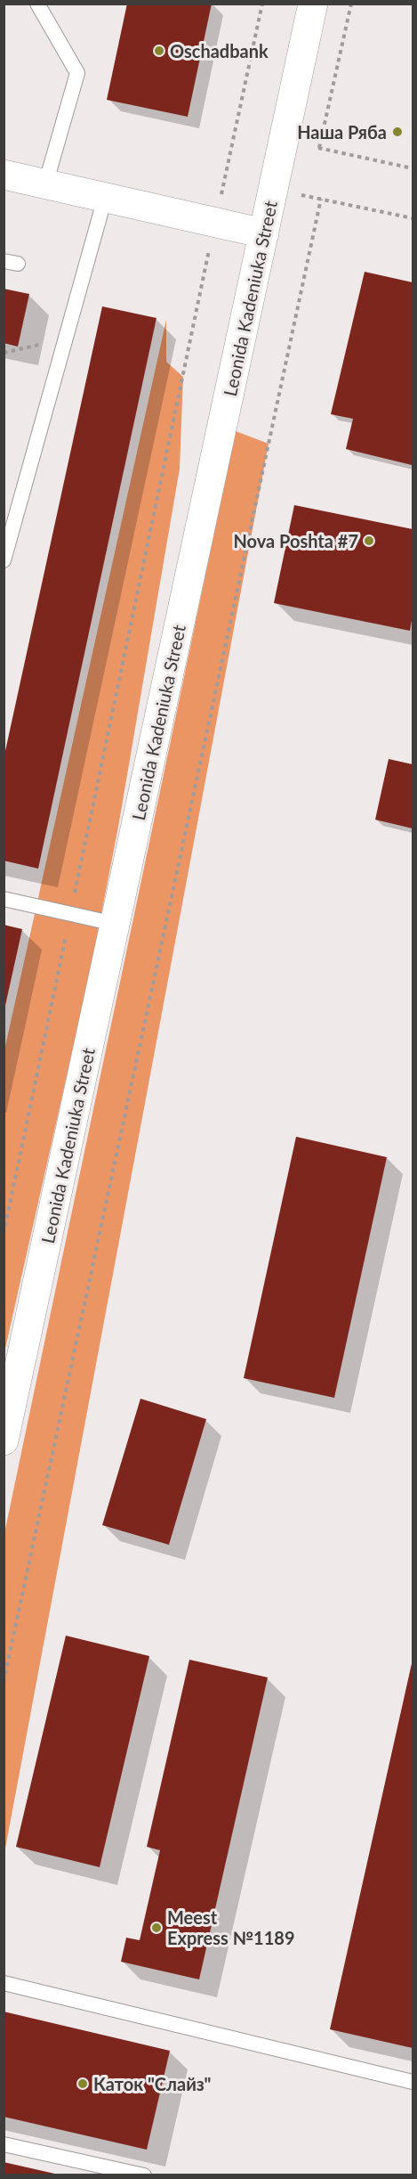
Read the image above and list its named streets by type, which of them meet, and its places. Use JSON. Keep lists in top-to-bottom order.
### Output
{
  "streets": {
    "street": ["Leonida Kadeniuka Street"]
  },
  "places": [
    "Oschadbank",
    "Наша Ряба",
    "Nova Poshta #7",
    "Meest Express №1189",
    "Каток \"Слайз\""
  ]
}
